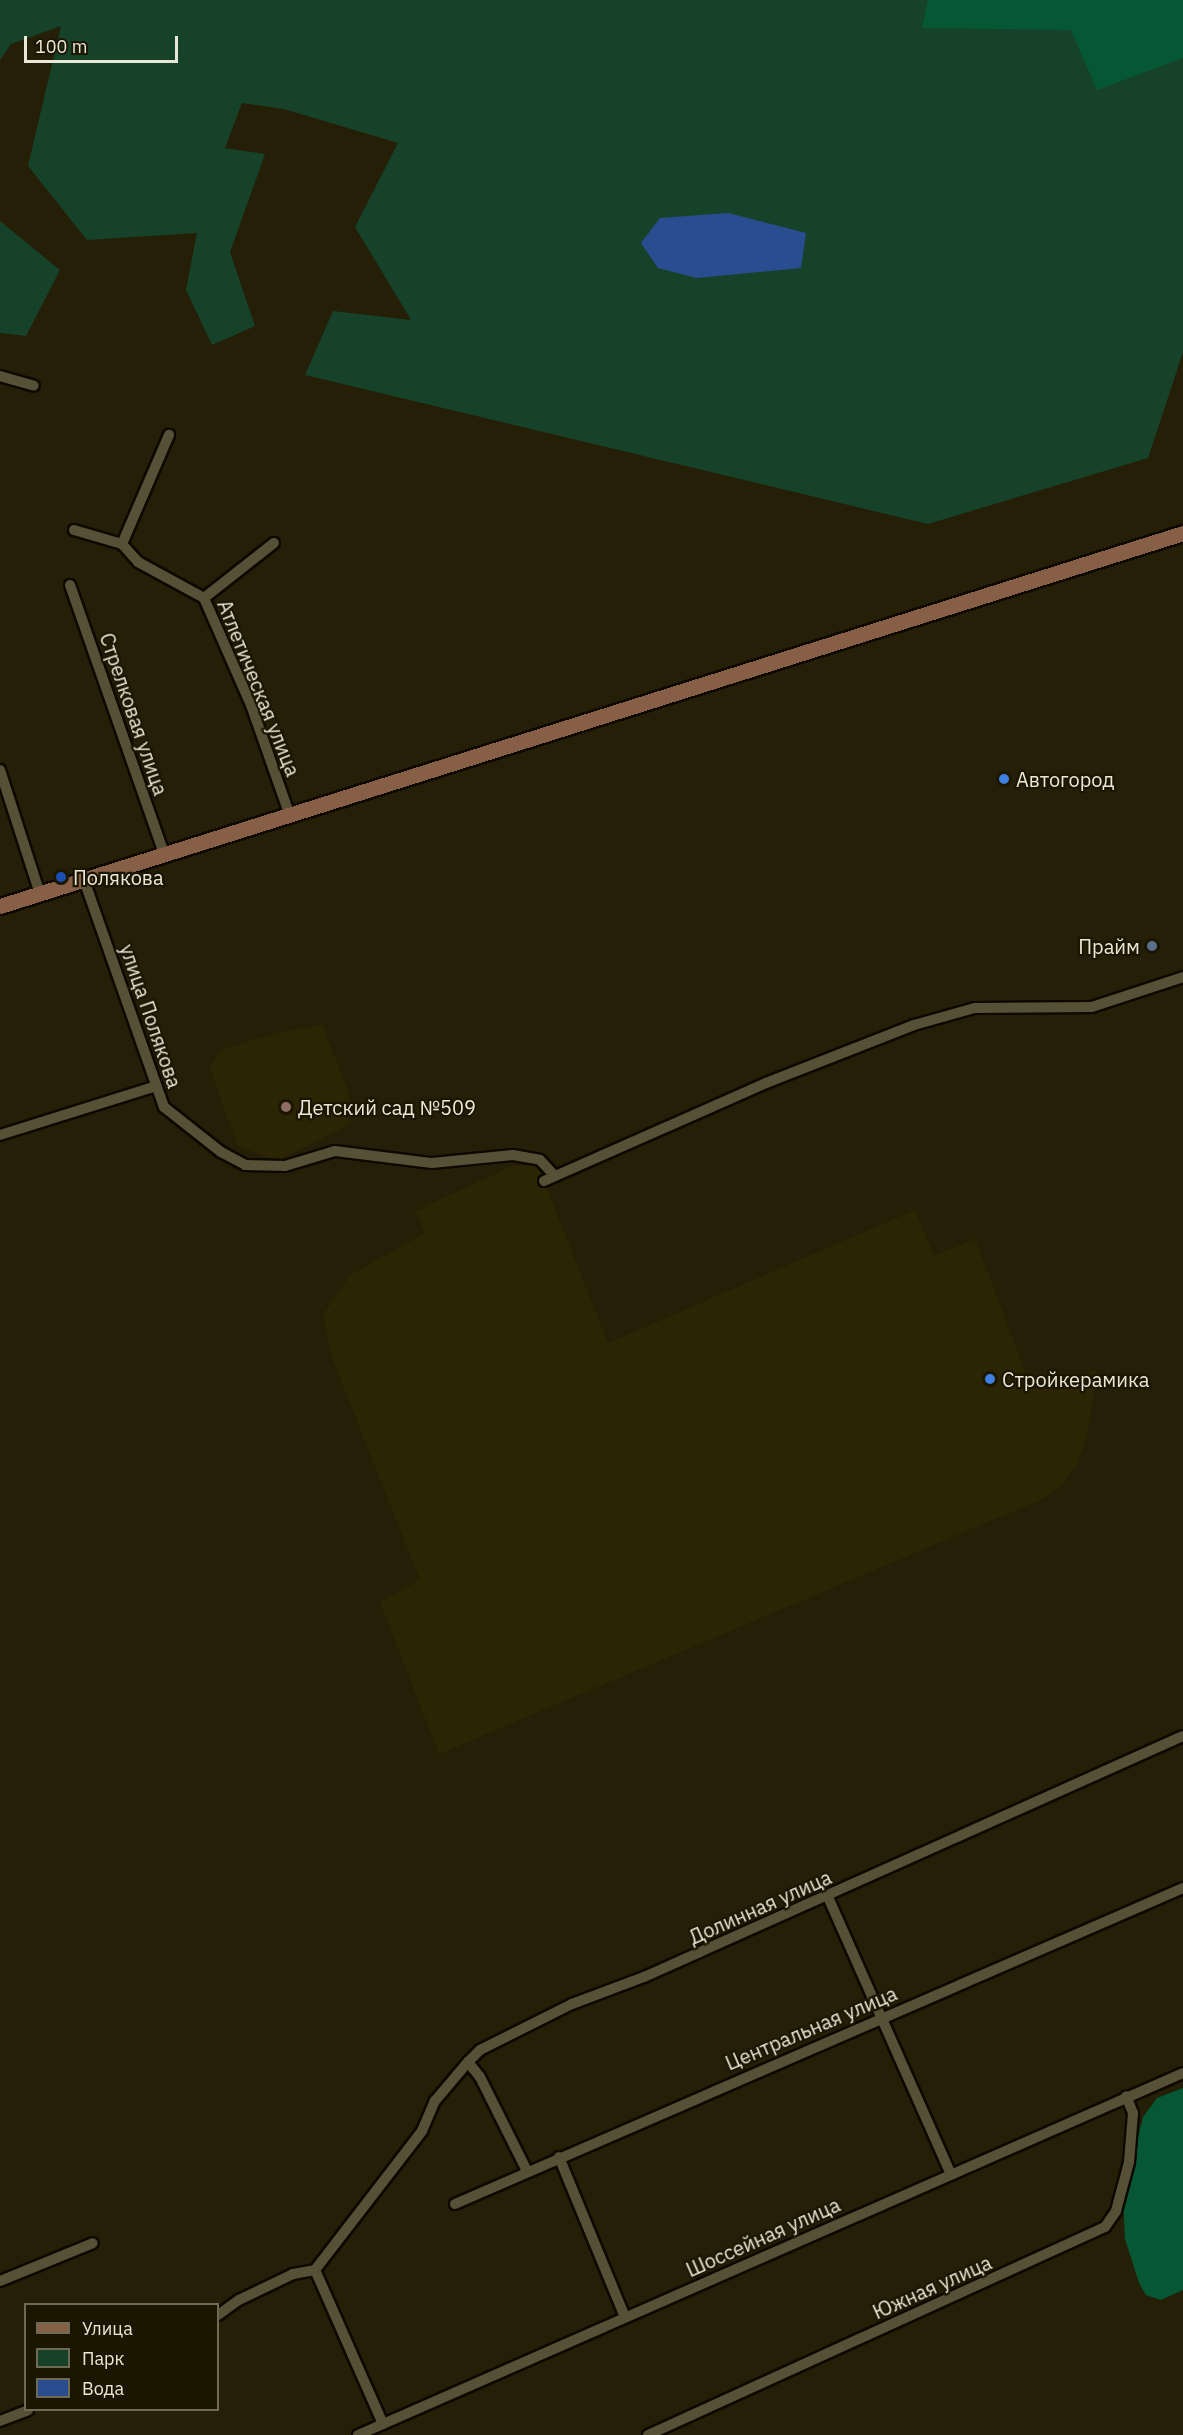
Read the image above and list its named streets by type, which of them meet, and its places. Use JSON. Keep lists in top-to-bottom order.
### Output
{
  "streets": {
    "street": [
      "Атлетическая улица",
      "Стрелковая улица",
      "улица Полякова",
      "Долинная улица",
      "Центральная улица",
      "Шоссейная улица",
      "Южная улица"
    ]
  },
  "crossings": [
    ["Шоссейная улица", "Южная улица"]
  ],
  "places": [
    "Автогород",
    "Полякова",
    "Прайм",
    "Детский сад №509",
    "Стройкерамика"
  ],
  "legend": ["Улица", "Парк", "Вода"],
  "scale_bar": "100 m"
}
